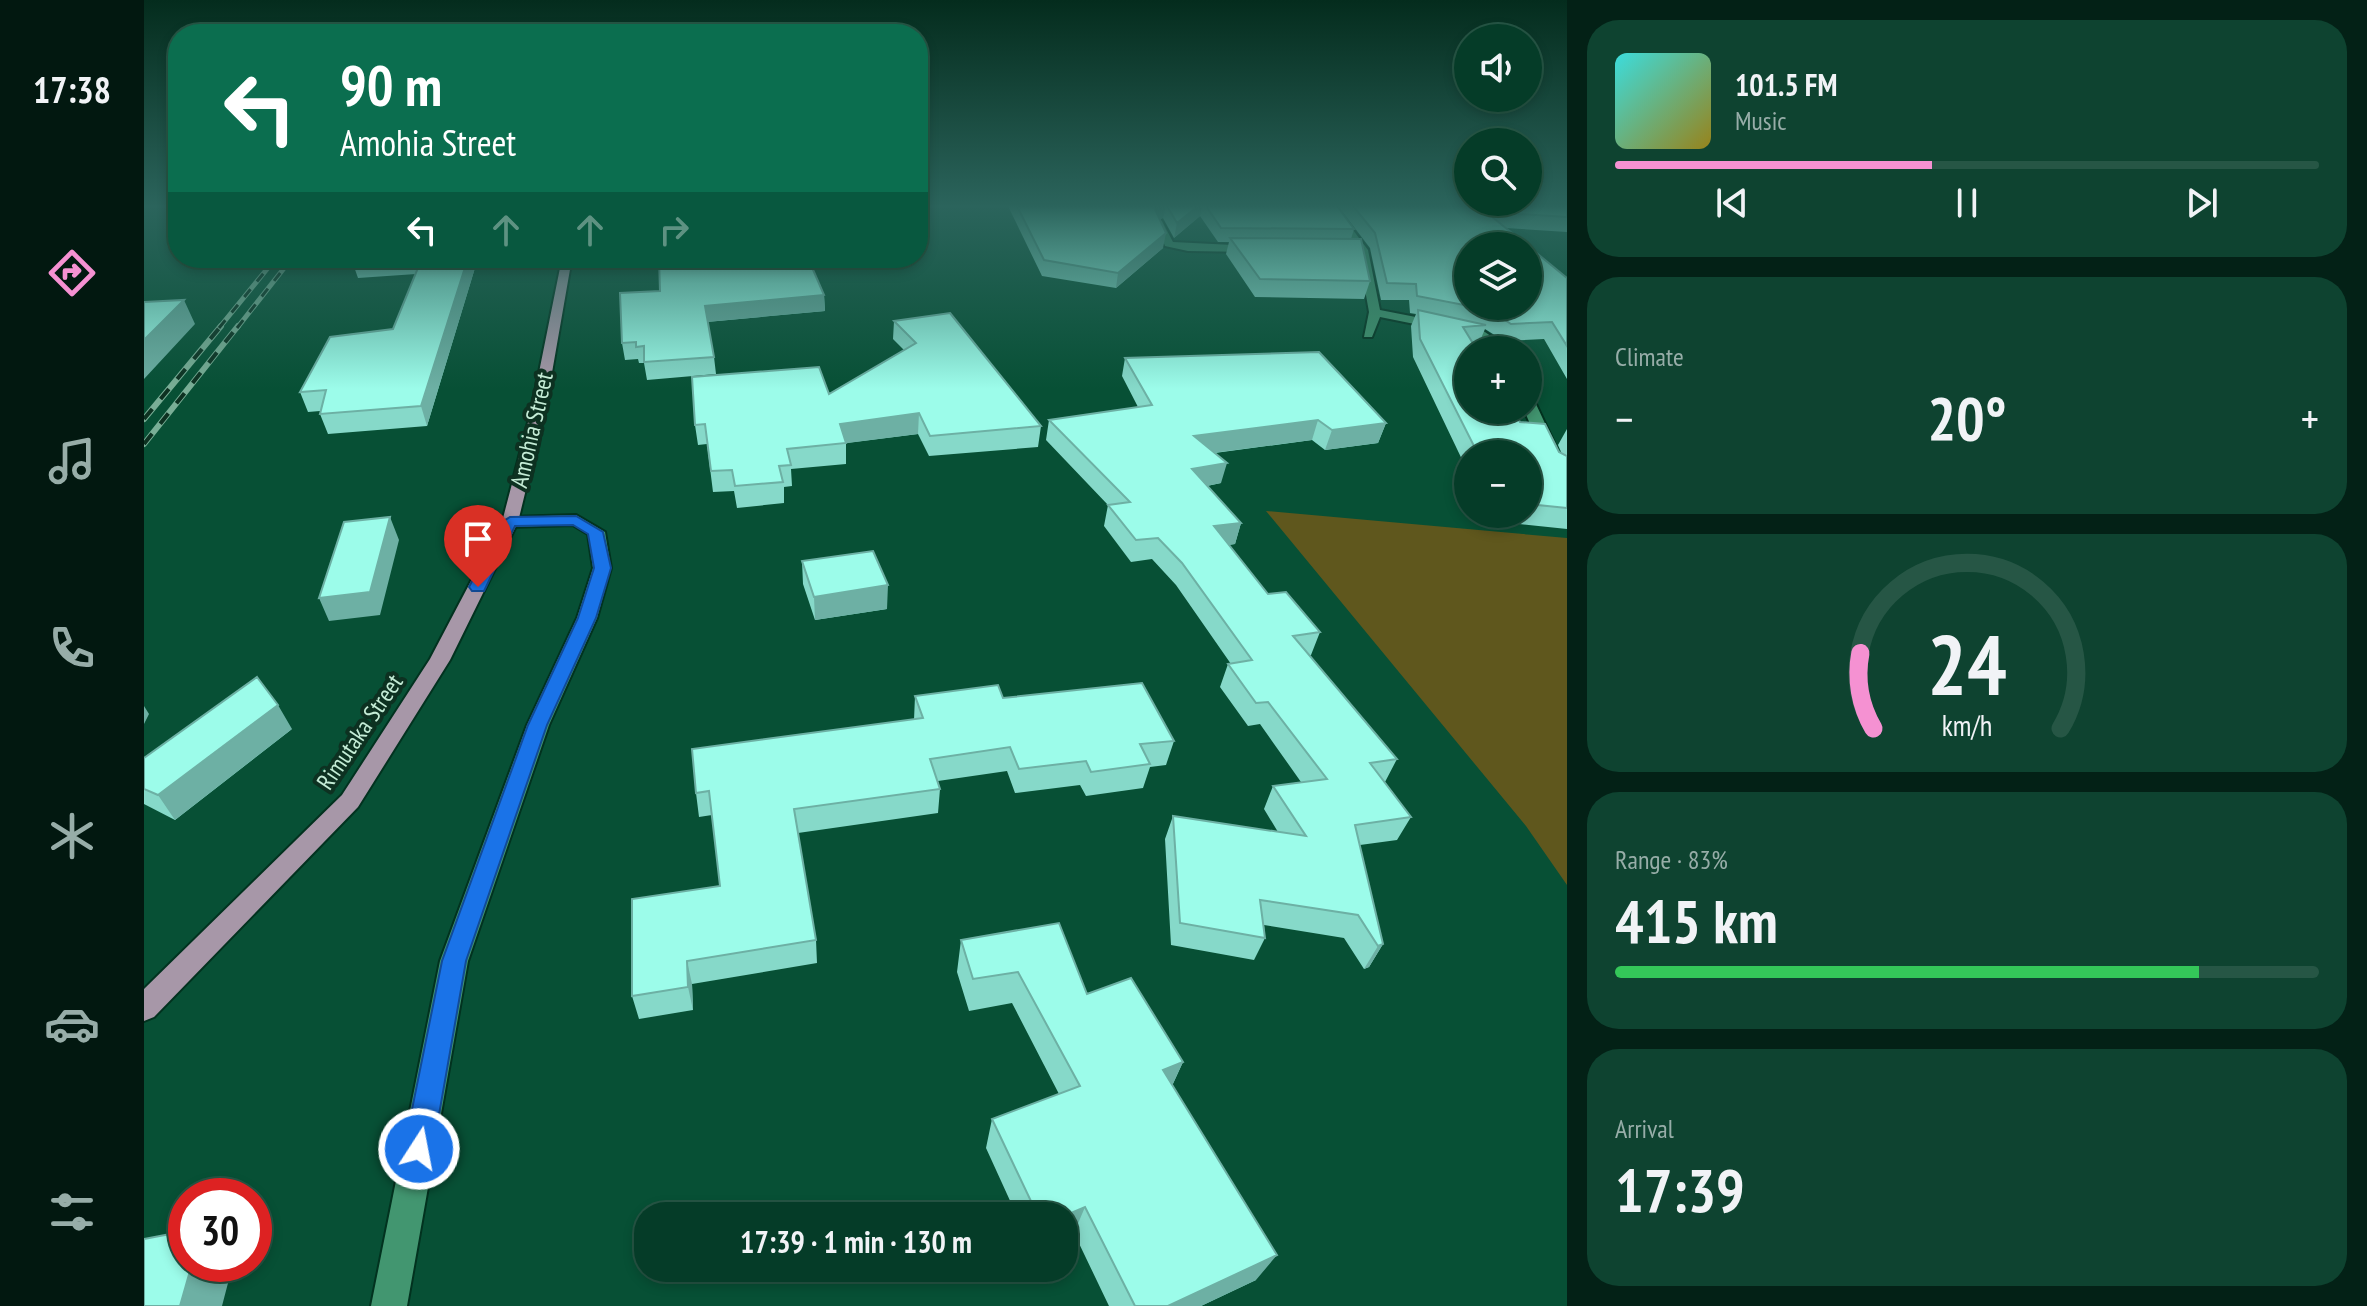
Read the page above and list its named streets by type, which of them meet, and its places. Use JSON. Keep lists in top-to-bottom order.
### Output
{
  "streets": {
    "main road": ["Amohia Street", "Rimutaka Street"]
  },
  "crossings": [
    ["Amohia Street", "Rimutaka Street"]
  ],
  "page": {
    "tabs": "17:38",
    "map_buttons": ["+", "−"],
    "turn": ["90 m", "Amohia Street"],
    "song": ["101.5 FM", "Music"],
    "tile": [
      "Climate",
      ["Range · 83%", "415 km"],
      ["Arrival", "17:39"]
    ],
    "heat": ["−", "20°", "+"],
    "limit": "30",
    "trip": "17:39 · 1 min · 130 m",
    "gauge": ["24", "km/h"]
  }
}
